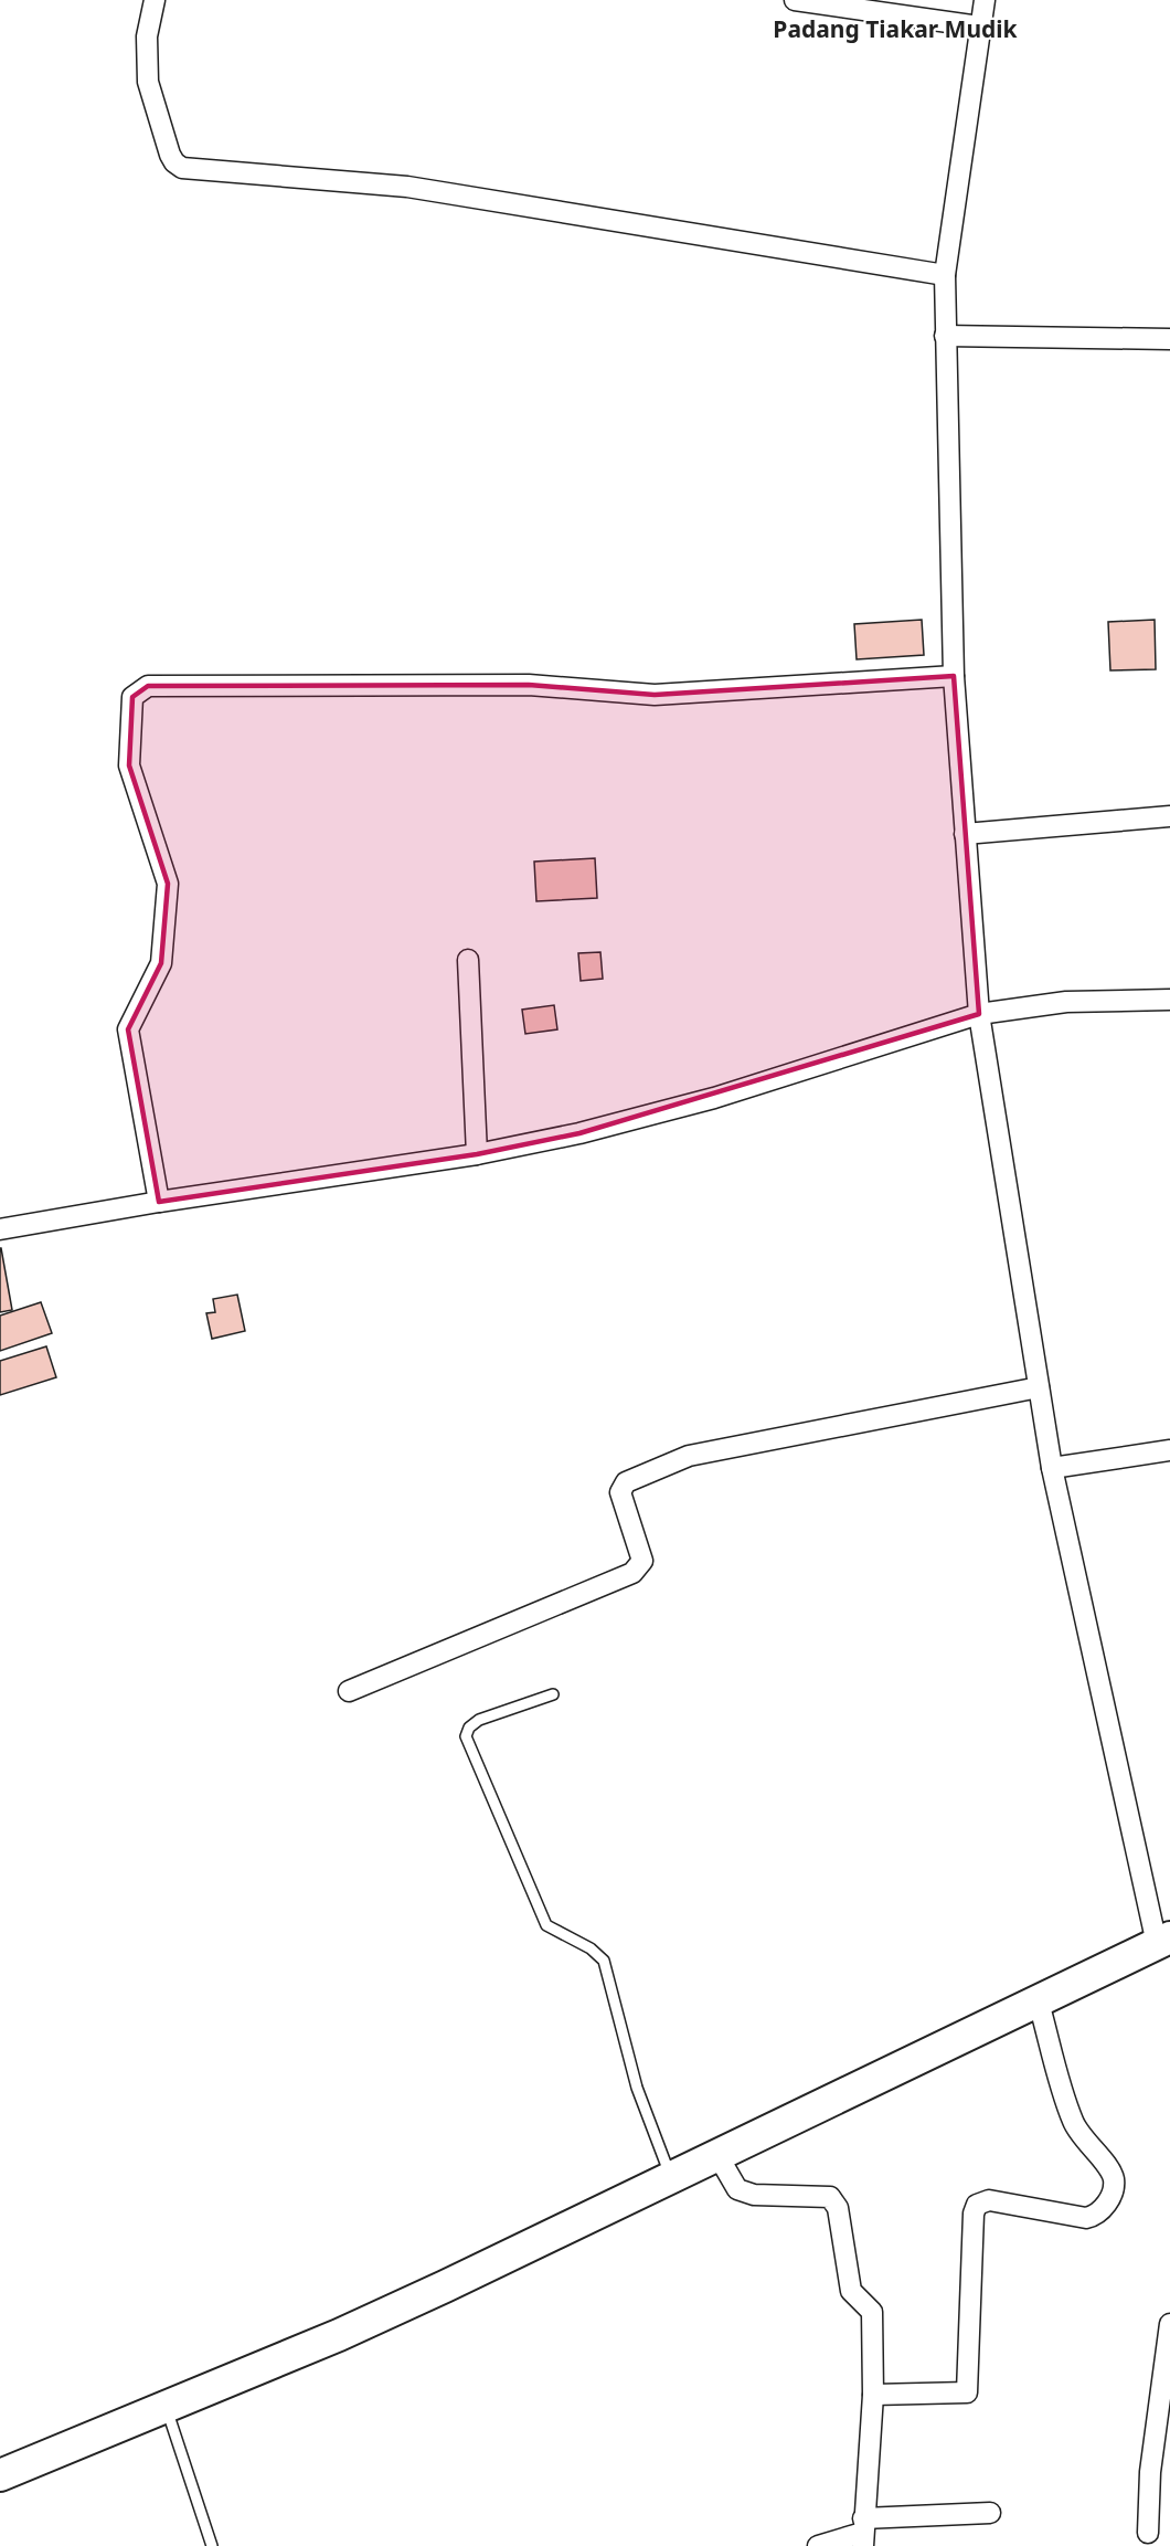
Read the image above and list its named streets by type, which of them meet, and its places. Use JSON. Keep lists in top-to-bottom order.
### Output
{
  "districts": ["Padang Tiakar Mudik"]
}
